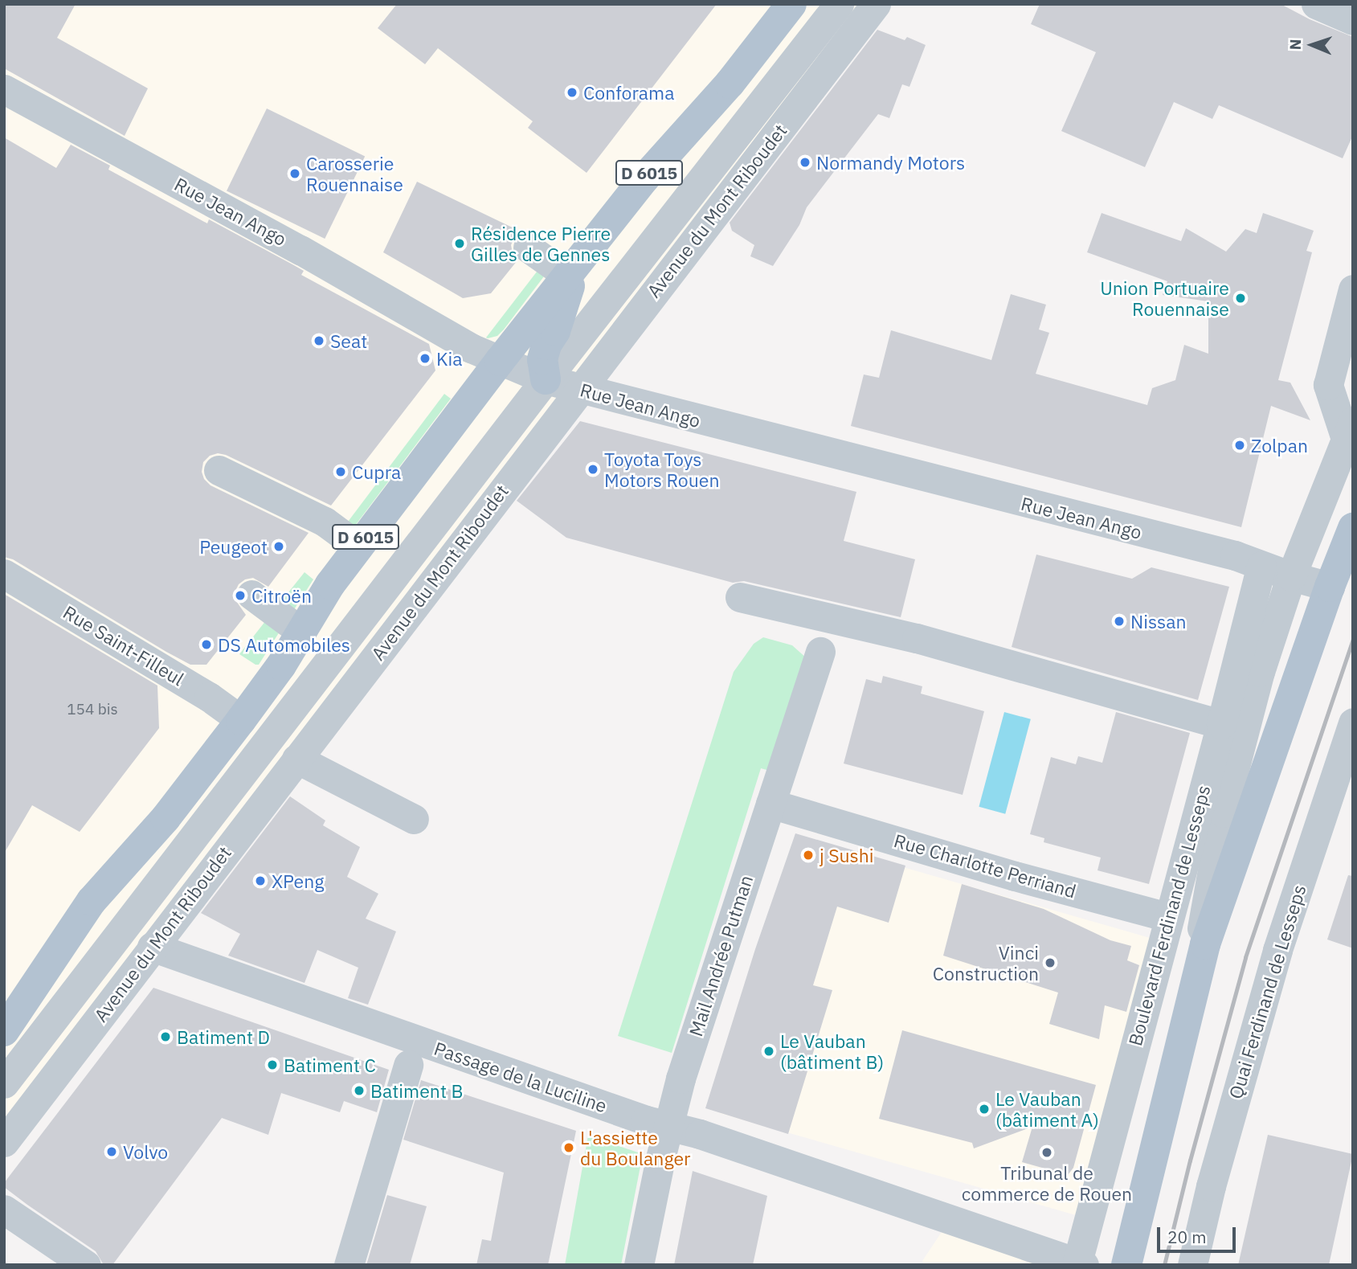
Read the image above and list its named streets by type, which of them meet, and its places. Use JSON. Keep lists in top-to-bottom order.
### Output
{
  "streets": {
    "main road": ["D 6015", "Boulevard Ferdinand de Lesseps"],
    "street": [
      "Avenue du Mont Riboudet",
      "Rue Jean Ango",
      "Rue Saint-Filleul",
      "Rue Charlotte Perriand",
      "Mail Andrée Putman",
      "Quai Ferdinand de Lesseps",
      "Passage de la Luciline"
    ]
  },
  "crossings": [
    ["D 6015", "Rue Jean Ango"],
    ["D 6015", "Rue Saint-Filleul"],
    ["Avenue du Mont Riboudet", "Rue Jean Ango"],
    ["Avenue du Mont Riboudet", "Passage de la Luciline"],
    ["Rue Jean Ango", "Boulevard Ferdinand de Lesseps"],
    ["Rue Charlotte Perriand", "Boulevard Ferdinand de Lesseps"],
    ["Rue Charlotte Perriand", "Mail Andrée Putman"],
    ["Boulevard Ferdinand de Lesseps", "Passage de la Luciline"],
    ["Mail Andrée Putman", "Passage de la Luciline"]
  ],
  "places": [
    "Conforama",
    "Normandy Motors",
    "Carosserie Rouennaise",
    "Résidence Pierre Gilles de Gennes",
    "Union Portuaire Rouennaise",
    "Seat",
    "Kia",
    "Zolpan",
    "Toyota Toys Motors Rouen",
    "Cupra",
    "Peugeot",
    "Citroën",
    "Nissan",
    "DS Automobiles",
    "j Sushi",
    "XPeng",
    "Vinci Construction",
    "Batiment D",
    "Le Vauban (bâtiment B)",
    "Batiment C",
    "Batiment B",
    "Le Vauban (bâtiment A)",
    "L'assiette du Boulanger",
    "Volvo",
    "Tribunal de commerce de Rouen"
  ],
  "house_numbers": ["154 bis"],
  "scale_bar": "20 m",
  "north": "left"
}
